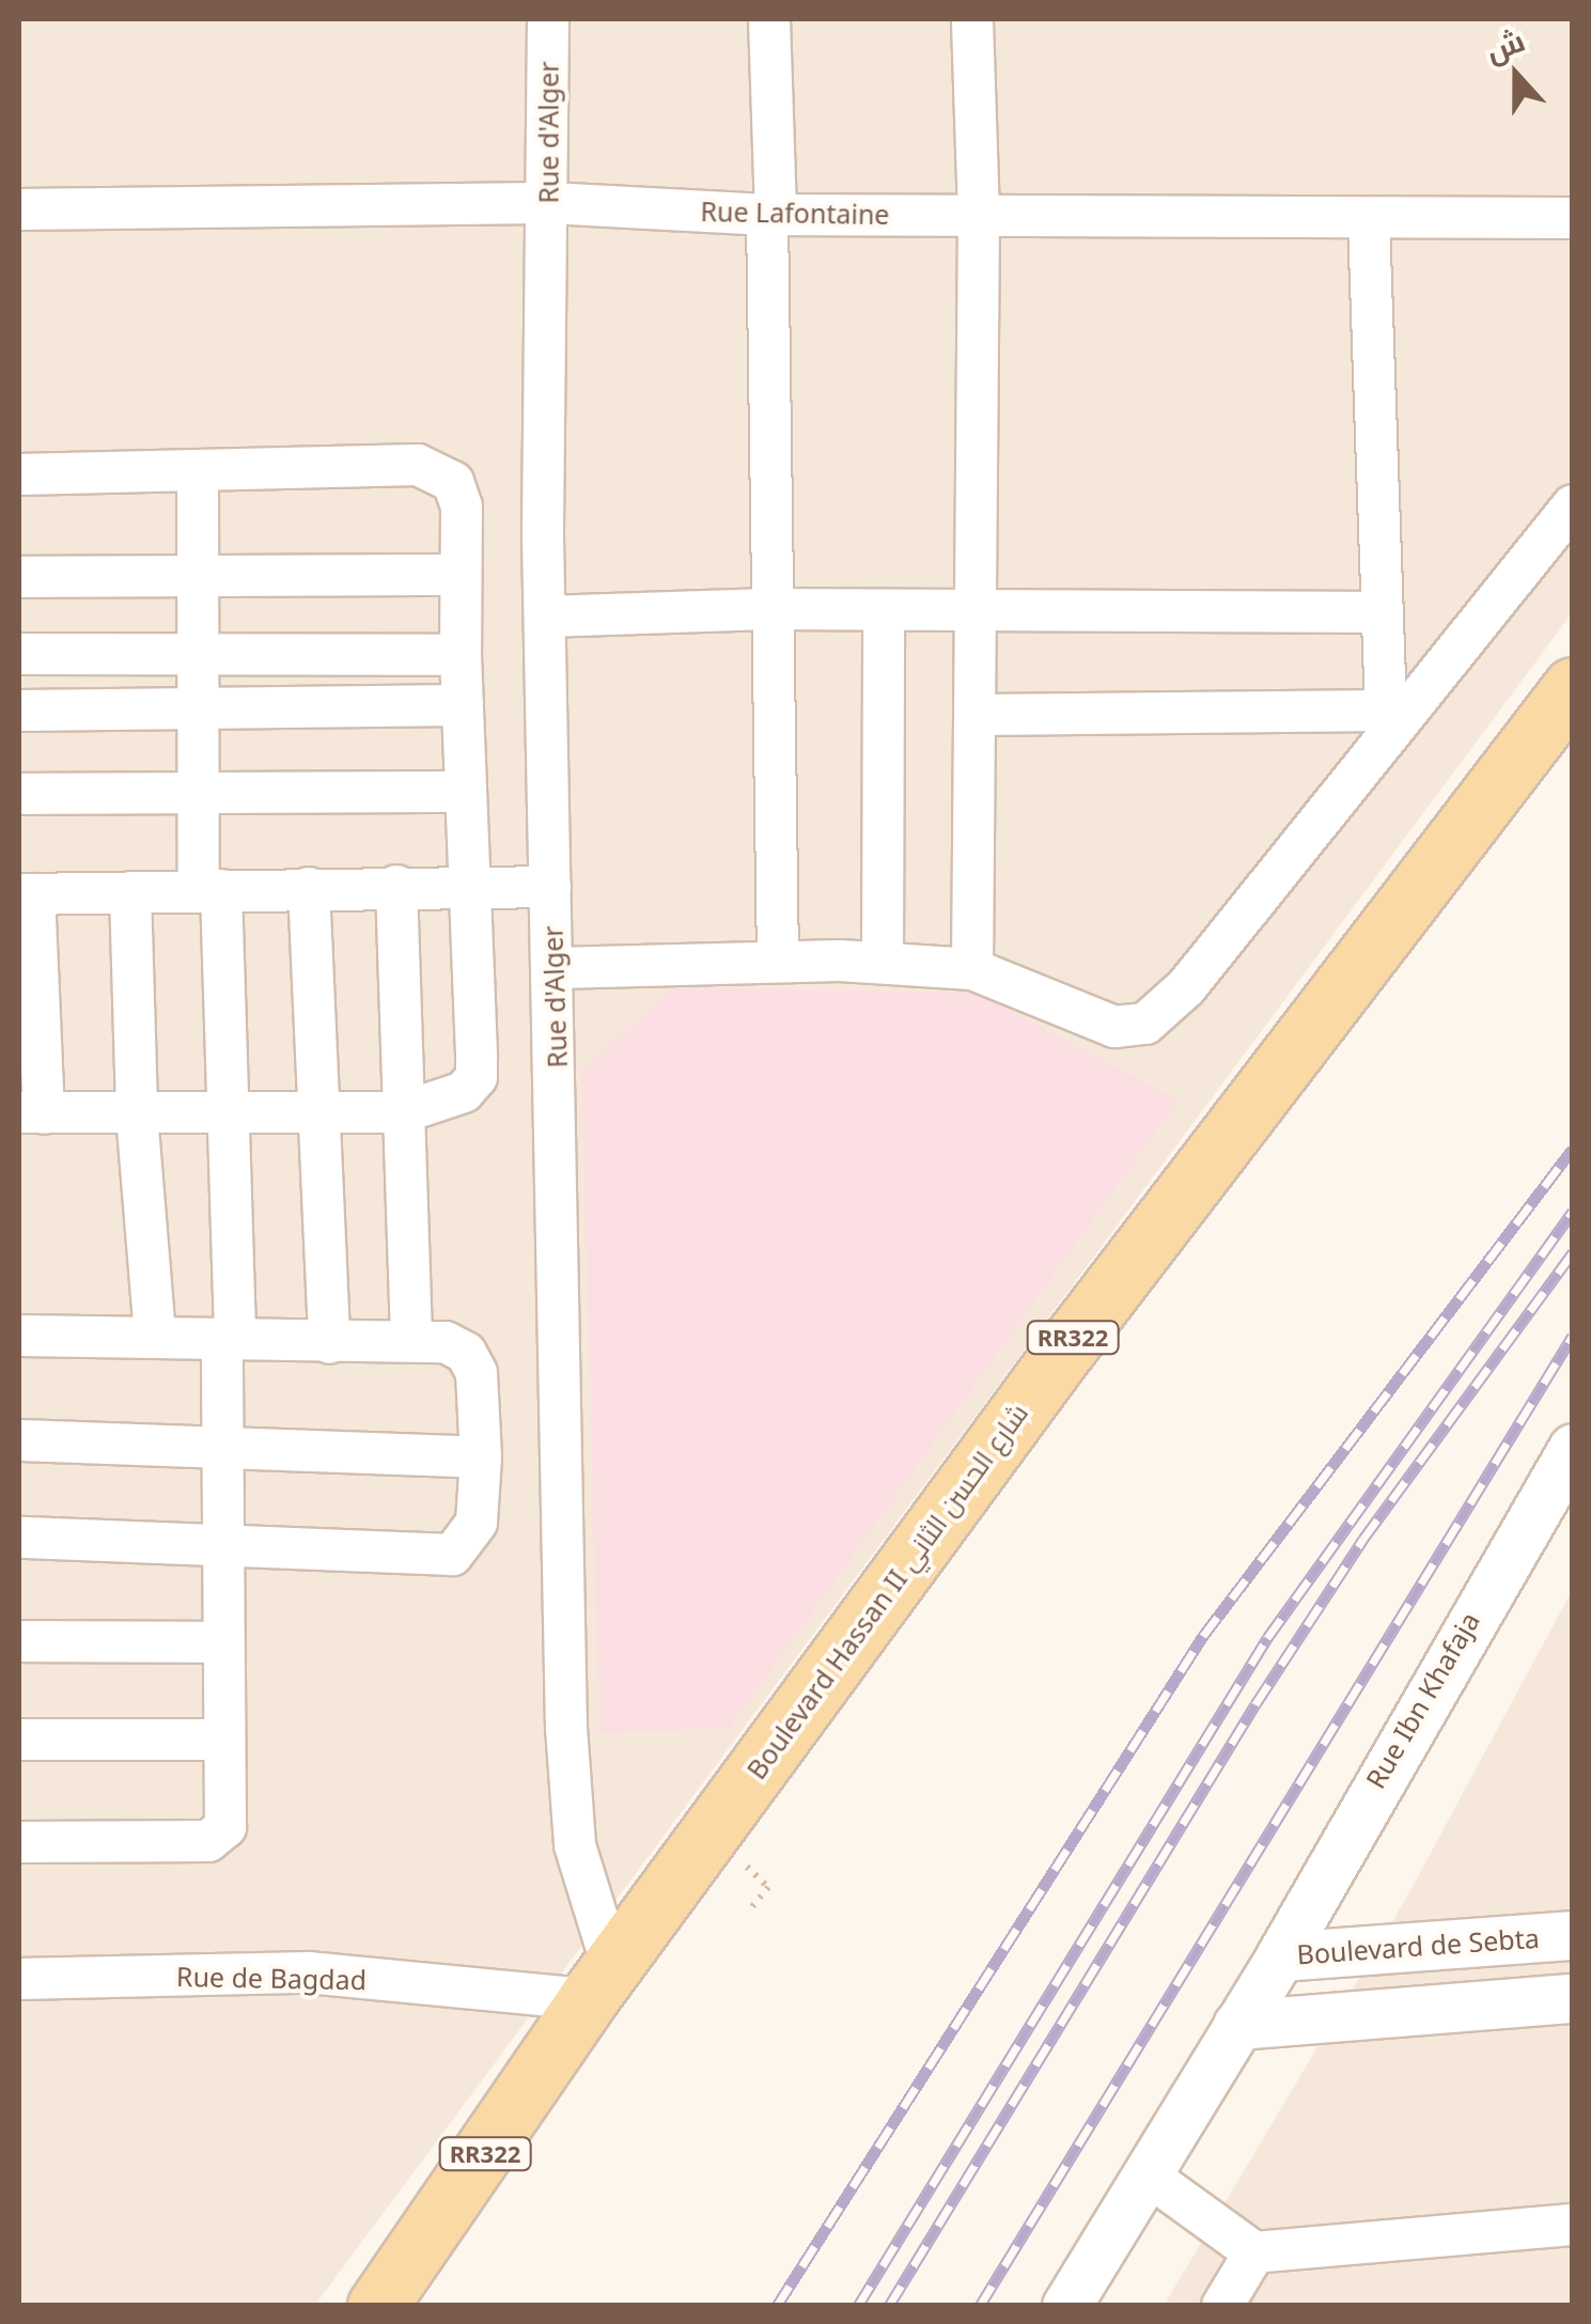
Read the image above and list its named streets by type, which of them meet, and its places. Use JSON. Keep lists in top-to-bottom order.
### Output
{
  "streets": {
    "main road": ["RR322", "Boulevard Hassan II شارع الحسن الثاني"],
    "street": [
      "Rue d'Alger",
      "Rue Lafontaine",
      "Rue Ibn Khafaja",
      "Boulevard de Sebta",
      "Rue de Bagdad"
    ]
  },
  "crossings": [
    ["Rue d'Alger", "Rue Lafontaine"],
    ["Rue d'Alger", "Boulevard Hassan II شارع الحسن الثاني"],
    ["Rue d'Alger", "Rue de Bagdad"],
    ["Boulevard Hassan II شارع الحسن الثاني", "Rue de Bagdad"],
    ["Rue Ibn Khafaja", "Boulevard de Sebta"]
  ],
  "north": "top"
}
